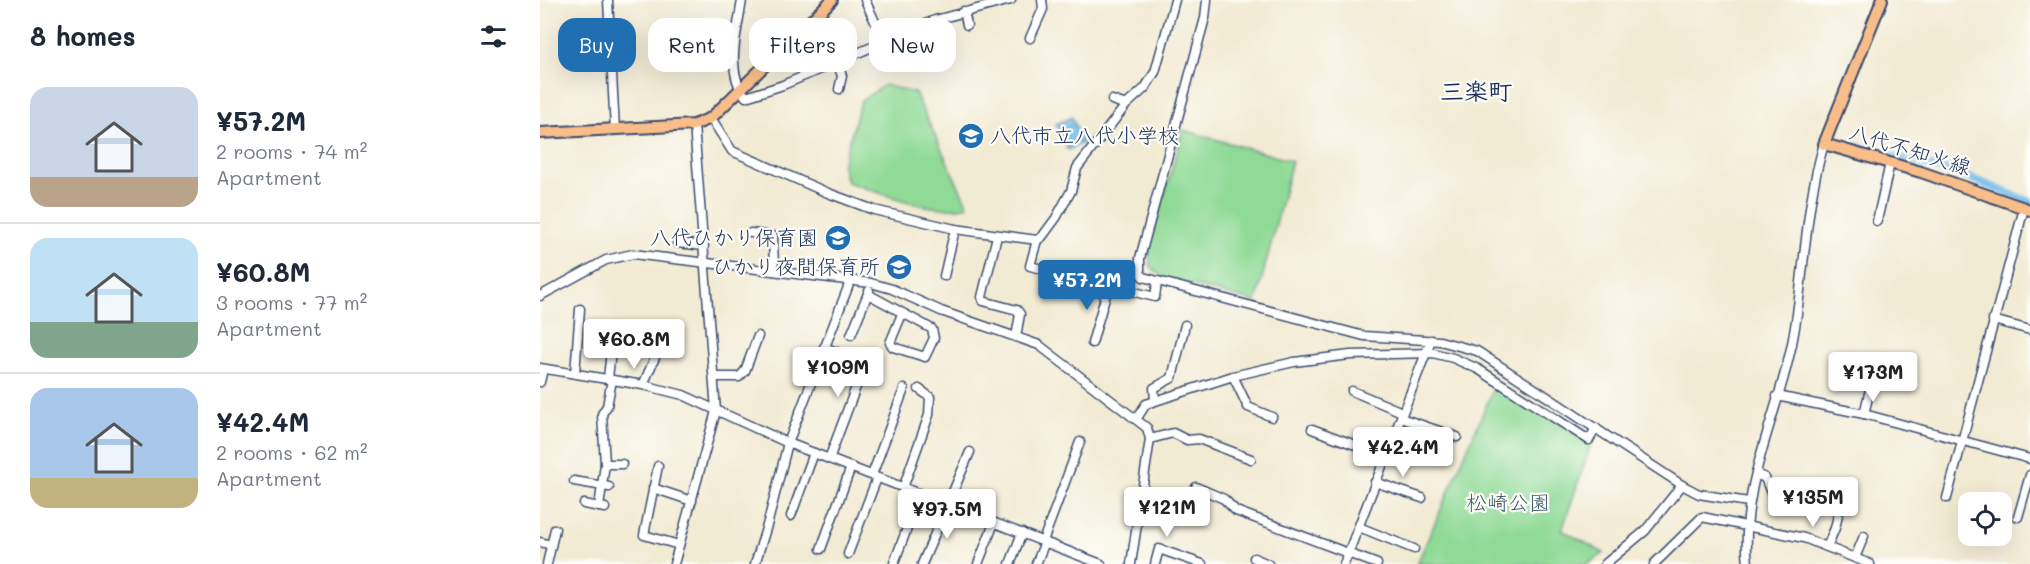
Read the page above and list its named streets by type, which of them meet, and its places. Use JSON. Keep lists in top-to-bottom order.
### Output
{
  "streets": {
    "main road": ["八代不知火線"]
  },
  "districts": ["三楽町"],
  "parks": ["松崎公園"],
  "places": {
    "school or university": ["八代市立八代小学校", "八代ひかり保育園", "ひかり夜間保育所"]
  },
  "page": {
    "heading": "8 homes",
    "chip": [
      "Buy",
      "Rent",
      "Filters",
      "New"
    ],
    "list": [
      {
        "name": "¥57.2M",
        "note": "2 rooms · 74 m² · Apartment"
      },
      {
        "name": "¥60.8M",
        "note": "3 rooms · 77 m² · Apartment"
      },
      {
        "name": "¥42.4M",
        "note": "2 rooms · 62 m² · Apartment"
      }
    ],
    "price": [
      "¥57.2M",
      "¥60.8M",
      "¥109M",
      "¥173M",
      "¥42.4M",
      "¥135M",
      "¥121M",
      "¥97.5M"
    ]
  }
}
